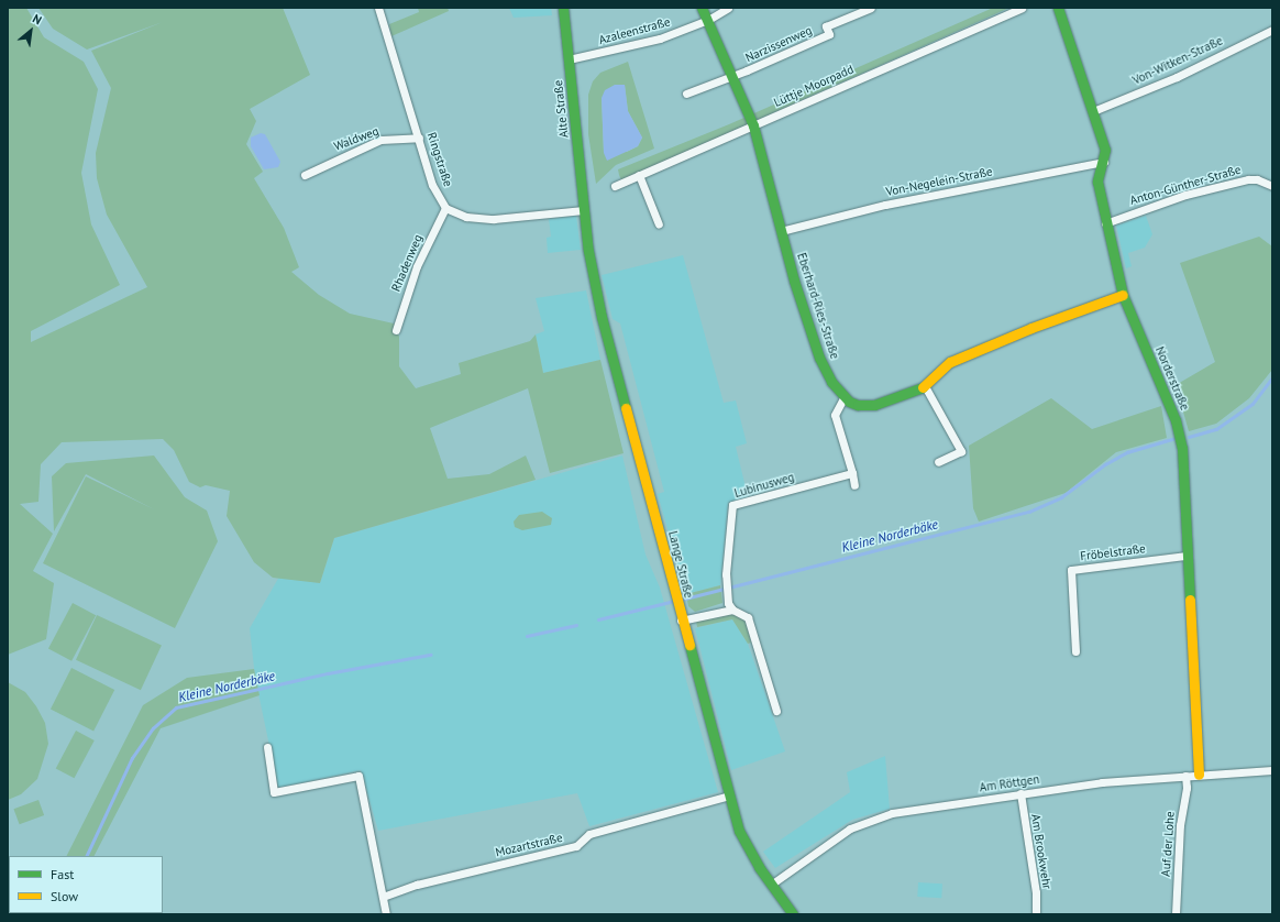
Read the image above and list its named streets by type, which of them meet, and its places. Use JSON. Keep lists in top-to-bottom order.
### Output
{
  "streets": {
    "street": [
      "Azaleenstraße",
      "Narzissenweg",
      "Von-Witken-Straße",
      "Lüttje Moorpadd",
      "Alte Straße",
      "Waldweg",
      "Ringstraße",
      "Von-Negelein-Straße",
      "Anton-Günther-Straße",
      "Rhadenweg",
      "Eberhard-Ries-Straße",
      "Norderstraße",
      "Lubinusweg",
      "Fröbelstraße",
      "Lange Straße",
      "Am Röttgen",
      "Auf der Lohe",
      "Mozartstraße",
      "Am Brookwehr"
    ]
  },
  "crossings": [
    ["Azaleenstraße", "Alte Straße"],
    ["Azaleenstraße", "Eberhard-Ries-Straße"],
    ["Narzissenweg", "Eberhard-Ries-Straße"],
    ["Von-Witken-Straße", "Norderstraße"],
    ["Lüttje Moorpadd", "Eberhard-Ries-Straße"],
    ["Alte Straße", "Lange Straße"],
    ["Waldweg", "Ringstraße"],
    ["Ringstraße", "Rhadenweg"],
    ["Von-Negelein-Straße", "Eberhard-Ries-Straße"],
    ["Von-Negelein-Straße", "Norderstraße"],
    ["Anton-Günther-Straße", "Norderstraße"],
    ["Norderstraße", "Fröbelstraße"],
    ["Norderstraße", "Am Röttgen"],
    ["Lange Straße", "Am Röttgen"],
    ["Lange Straße", "Mozartstraße"],
    ["Am Röttgen", "Auf der Lohe"],
    ["Am Röttgen", "Am Brookwehr"]
  ],
  "water": ["Kleine Norderbäke"],
  "legend": ["Fast", "Slow"],
  "north": "top right"
}
